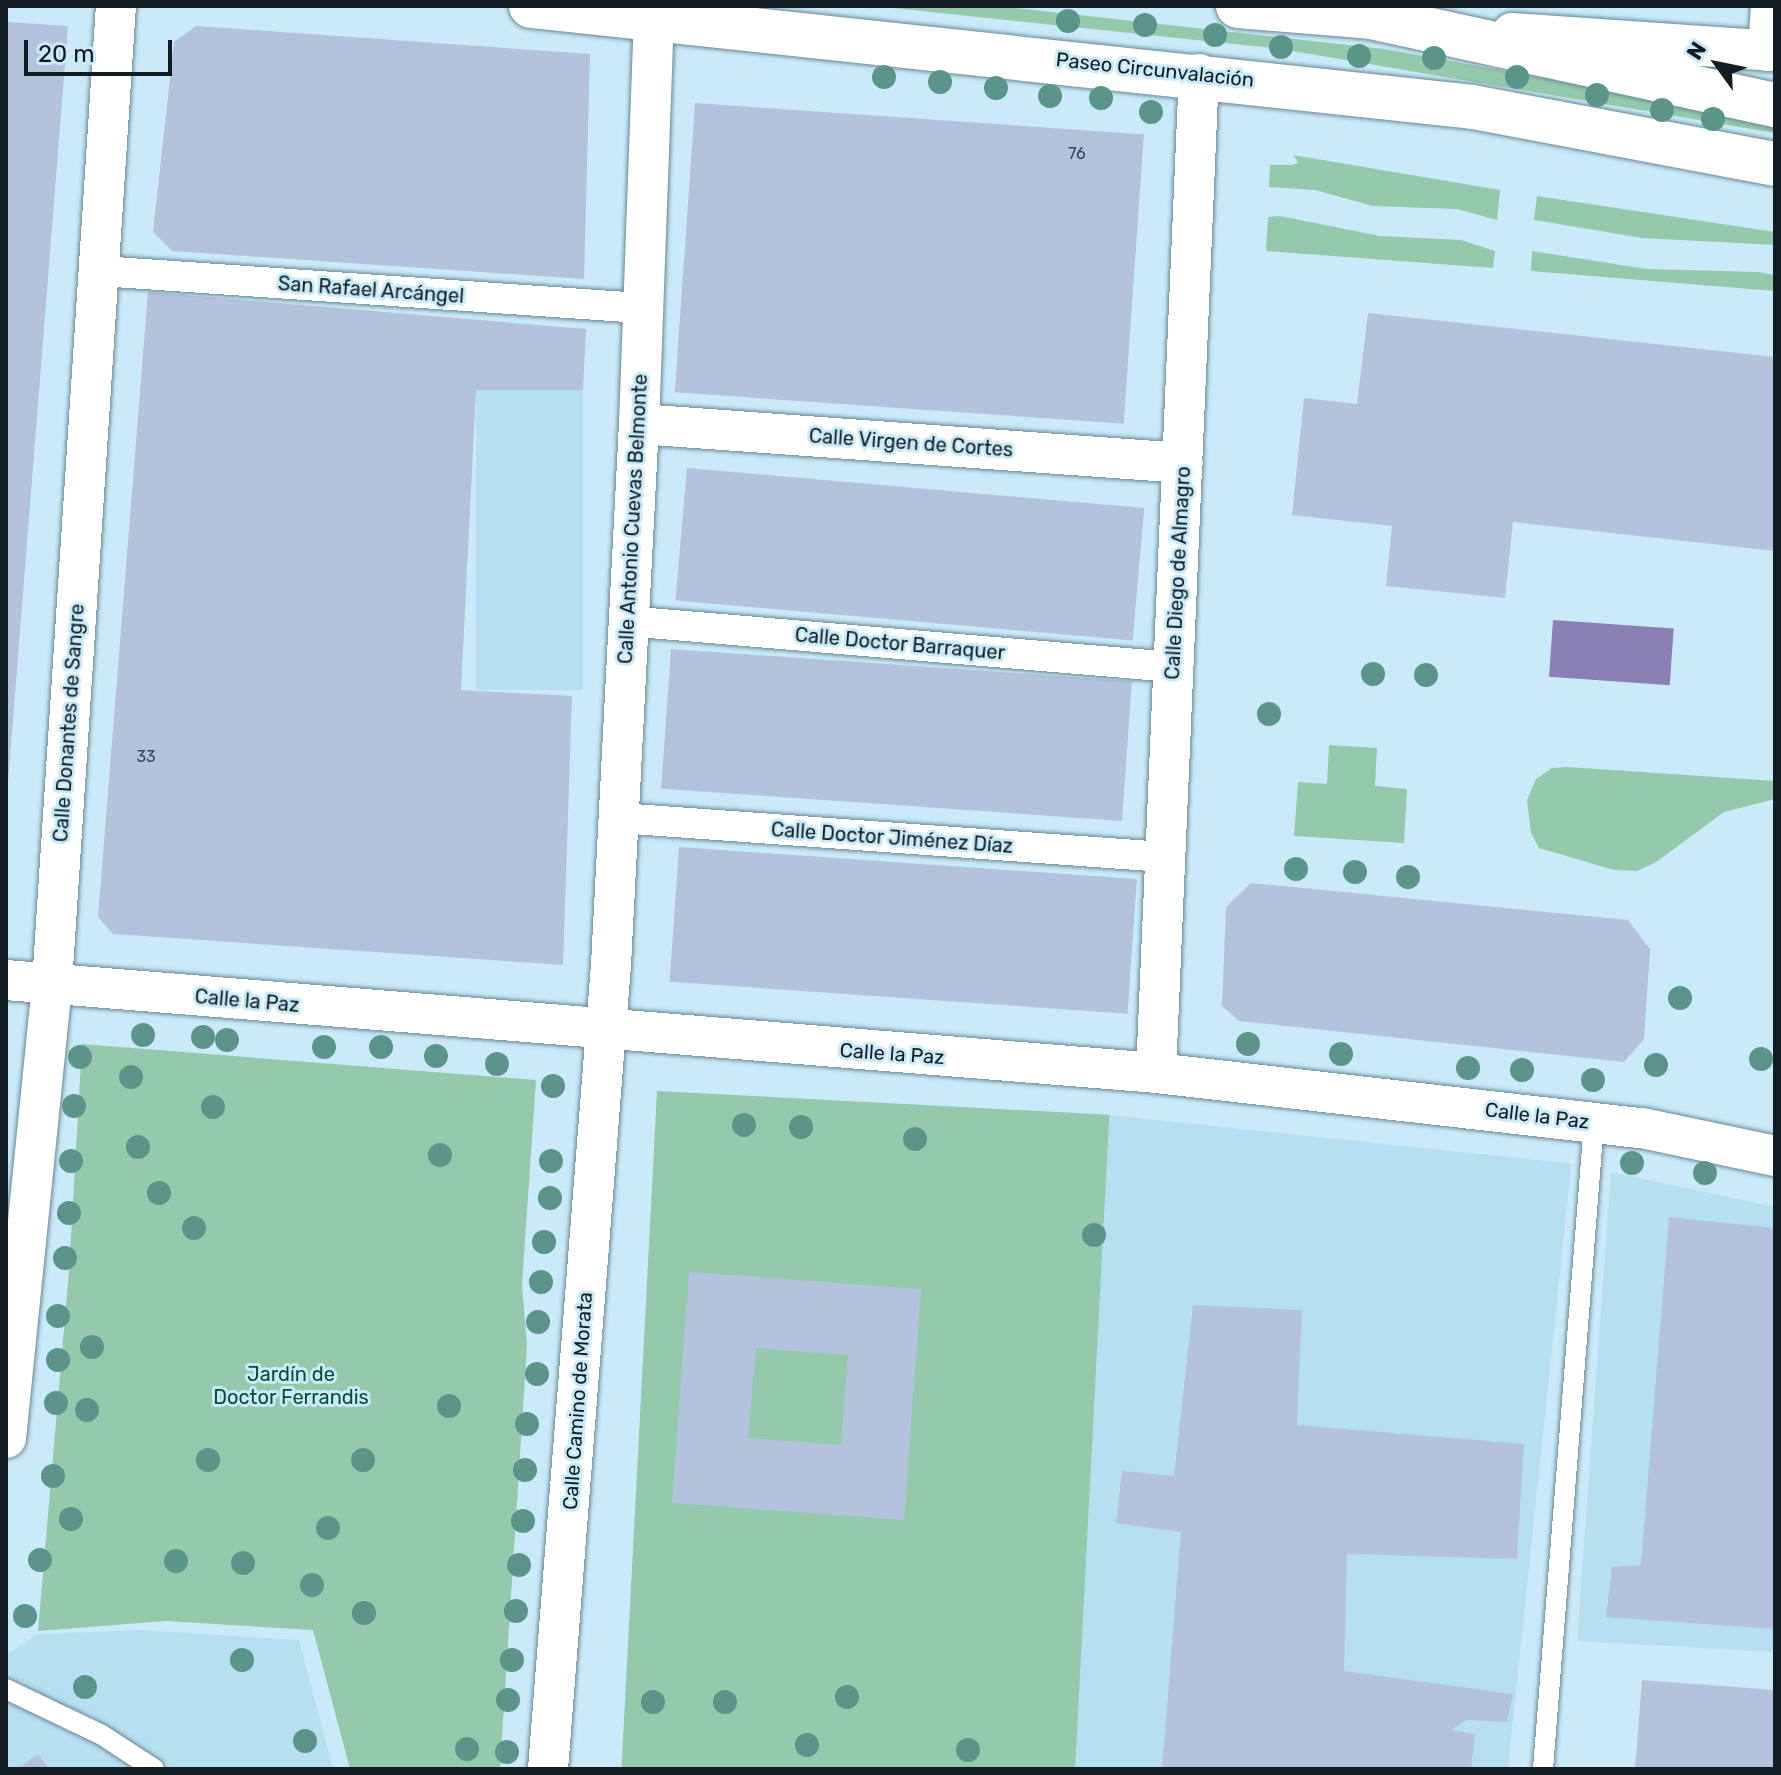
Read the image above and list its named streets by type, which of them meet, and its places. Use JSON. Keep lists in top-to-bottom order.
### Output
{
  "streets": {
    "main road": ["Paseo Circunvalación"],
    "street": [
      "San Rafael Arcángel",
      "Calle Virgen de Cortes",
      "Calle Antonio Cuevas Belmonte",
      "Calle Diego de Almagro",
      "Calle Doctor Barraquer",
      "Calle Donantes de Sangre",
      "Calle Doctor Jiménez Díaz",
      "Calle la Paz",
      "Calle Camino de Morata"
    ]
  },
  "crossings": [
    ["Paseo Circunvalación", "Calle Antonio Cuevas Belmonte"],
    ["Paseo Circunvalación", "Calle Diego de Almagro"],
    ["San Rafael Arcángel", "Calle Antonio Cuevas Belmonte"],
    ["San Rafael Arcángel", "Calle Donantes de Sangre"],
    ["Calle Virgen de Cortes", "Calle Antonio Cuevas Belmonte"],
    ["Calle Virgen de Cortes", "Calle Diego de Almagro"],
    ["Calle Antonio Cuevas Belmonte", "Calle Doctor Barraquer"],
    ["Calle Antonio Cuevas Belmonte", "Calle Doctor Jiménez Díaz"],
    ["Calle Antonio Cuevas Belmonte", "Calle la Paz"],
    ["Calle Antonio Cuevas Belmonte", "Calle Camino de Morata"],
    ["Calle Diego de Almagro", "Calle Doctor Barraquer"],
    ["Calle Diego de Almagro", "Calle Doctor Jiménez Díaz"],
    ["Calle Diego de Almagro", "Calle la Paz"],
    ["Calle Donantes de Sangre", "Calle la Paz"],
    ["Calle la Paz", "Calle Camino de Morata"]
  ],
  "parks": ["Jardín de Doctor Ferrandis"],
  "house_numbers": ["76", "33"],
  "scale_bar": "20 m",
  "north": "top left"
}
